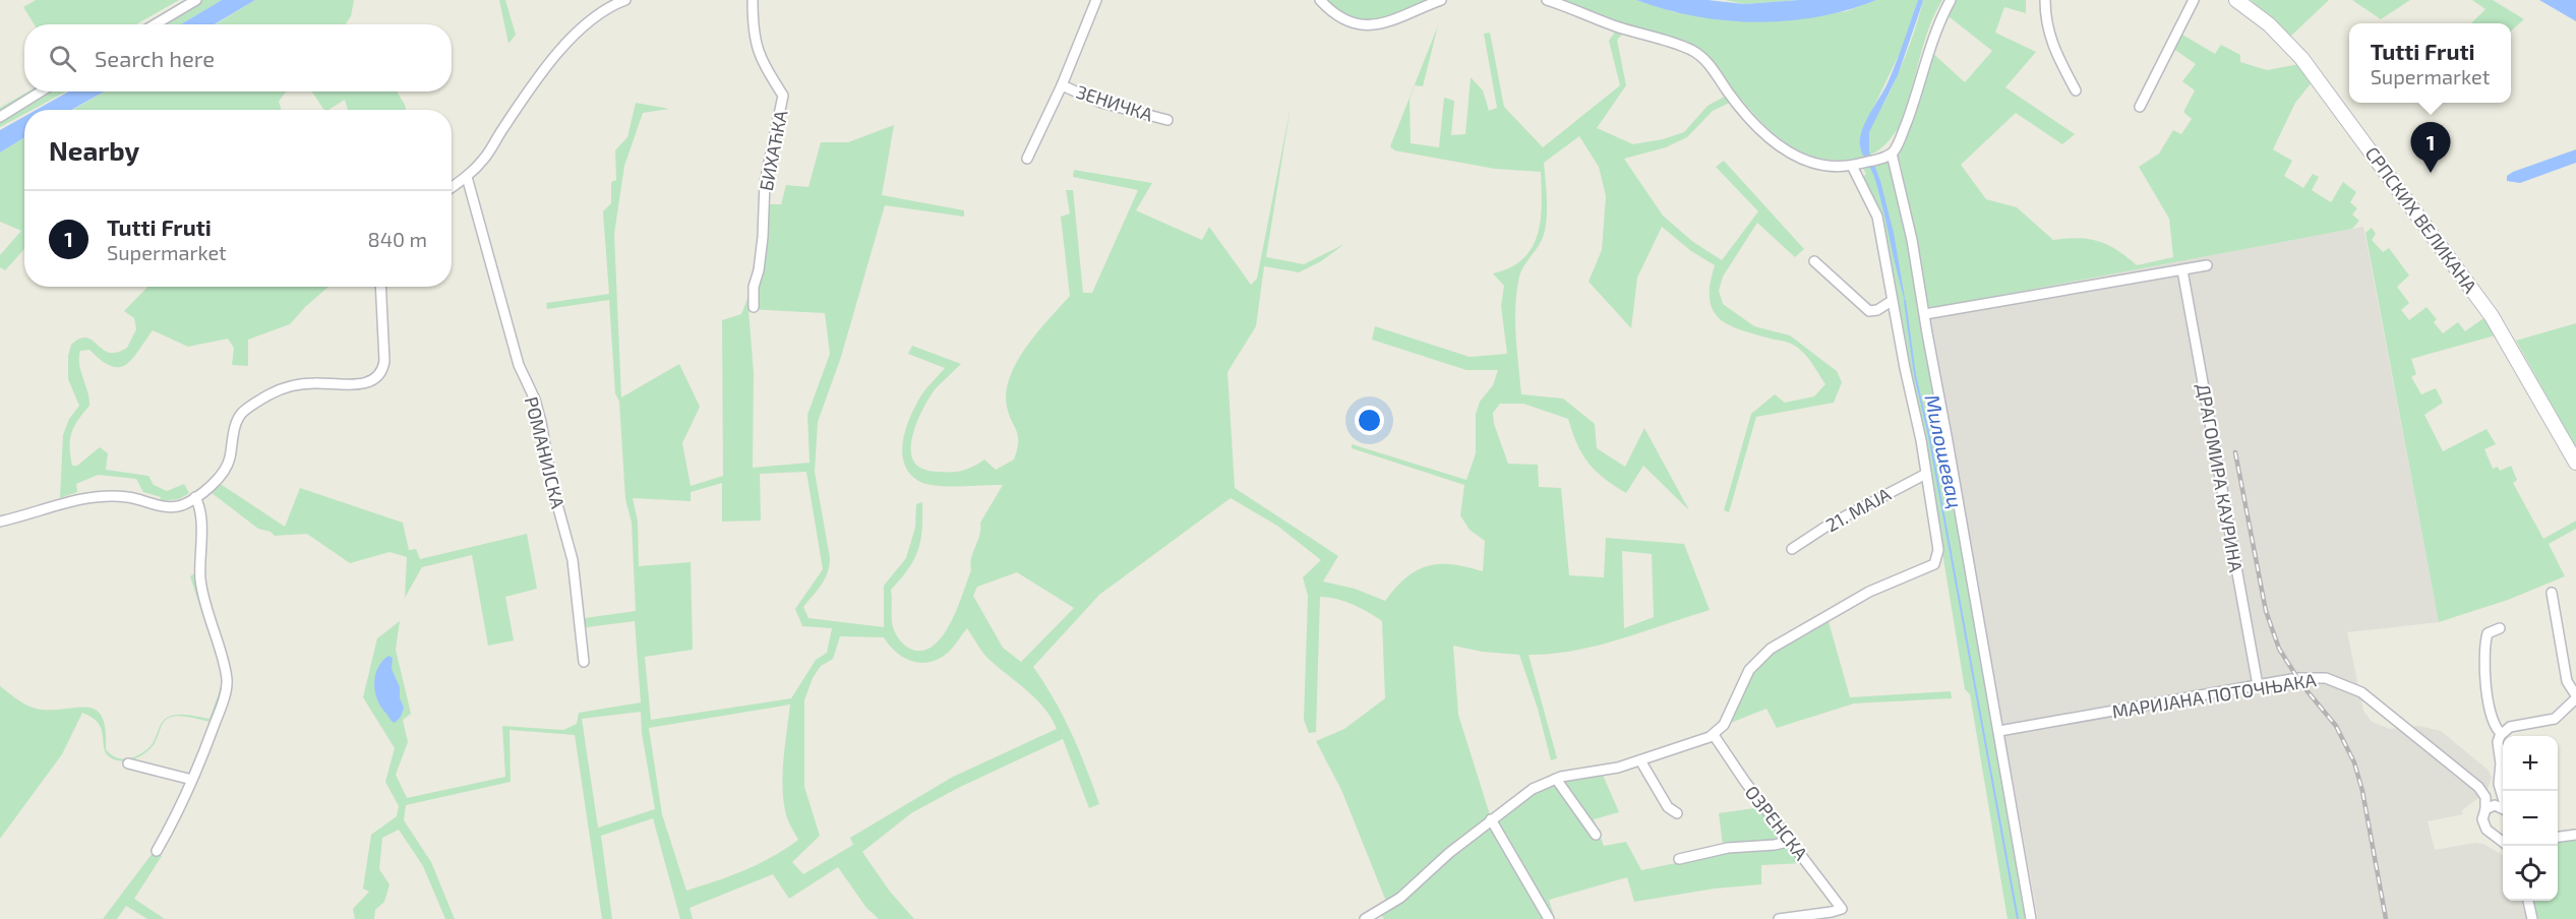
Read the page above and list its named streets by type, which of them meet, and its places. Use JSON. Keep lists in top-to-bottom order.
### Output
{
  "streets": {
    "main road": ["СРПСКИХ ВЕЛИКАНА"],
    "street": [
      "ЗЕНИЧКА",
      "БИХАЋКА",
      "РОМАНИЈСКА",
      "ДРАГОМИРА КАУРИНА",
      "21. МАЈА",
      "МАРИЈАНА ПОТОЧЊАКА",
      "ОЗРЕНСКА"
    ]
  },
  "crossings": [
    ["ДРАГОМИРА КАУРИНА", "МАРИЈАНА ПОТОЧЊАКА"]
  ],
  "water": ["Милошевац"],
  "page": {
    "popup": ["Tutti Fruti", "Supermarket"],
    "search": "Search here",
    "heading": "Nearby",
    "pins": "1",
    "list": [
      {
        "mark": "1",
        "name": "Tutti Fruti",
        "note": "Supermarket",
        "value": "840 m"
      }
    ],
    "map_buttons": ["+", "−"]
  }
}
